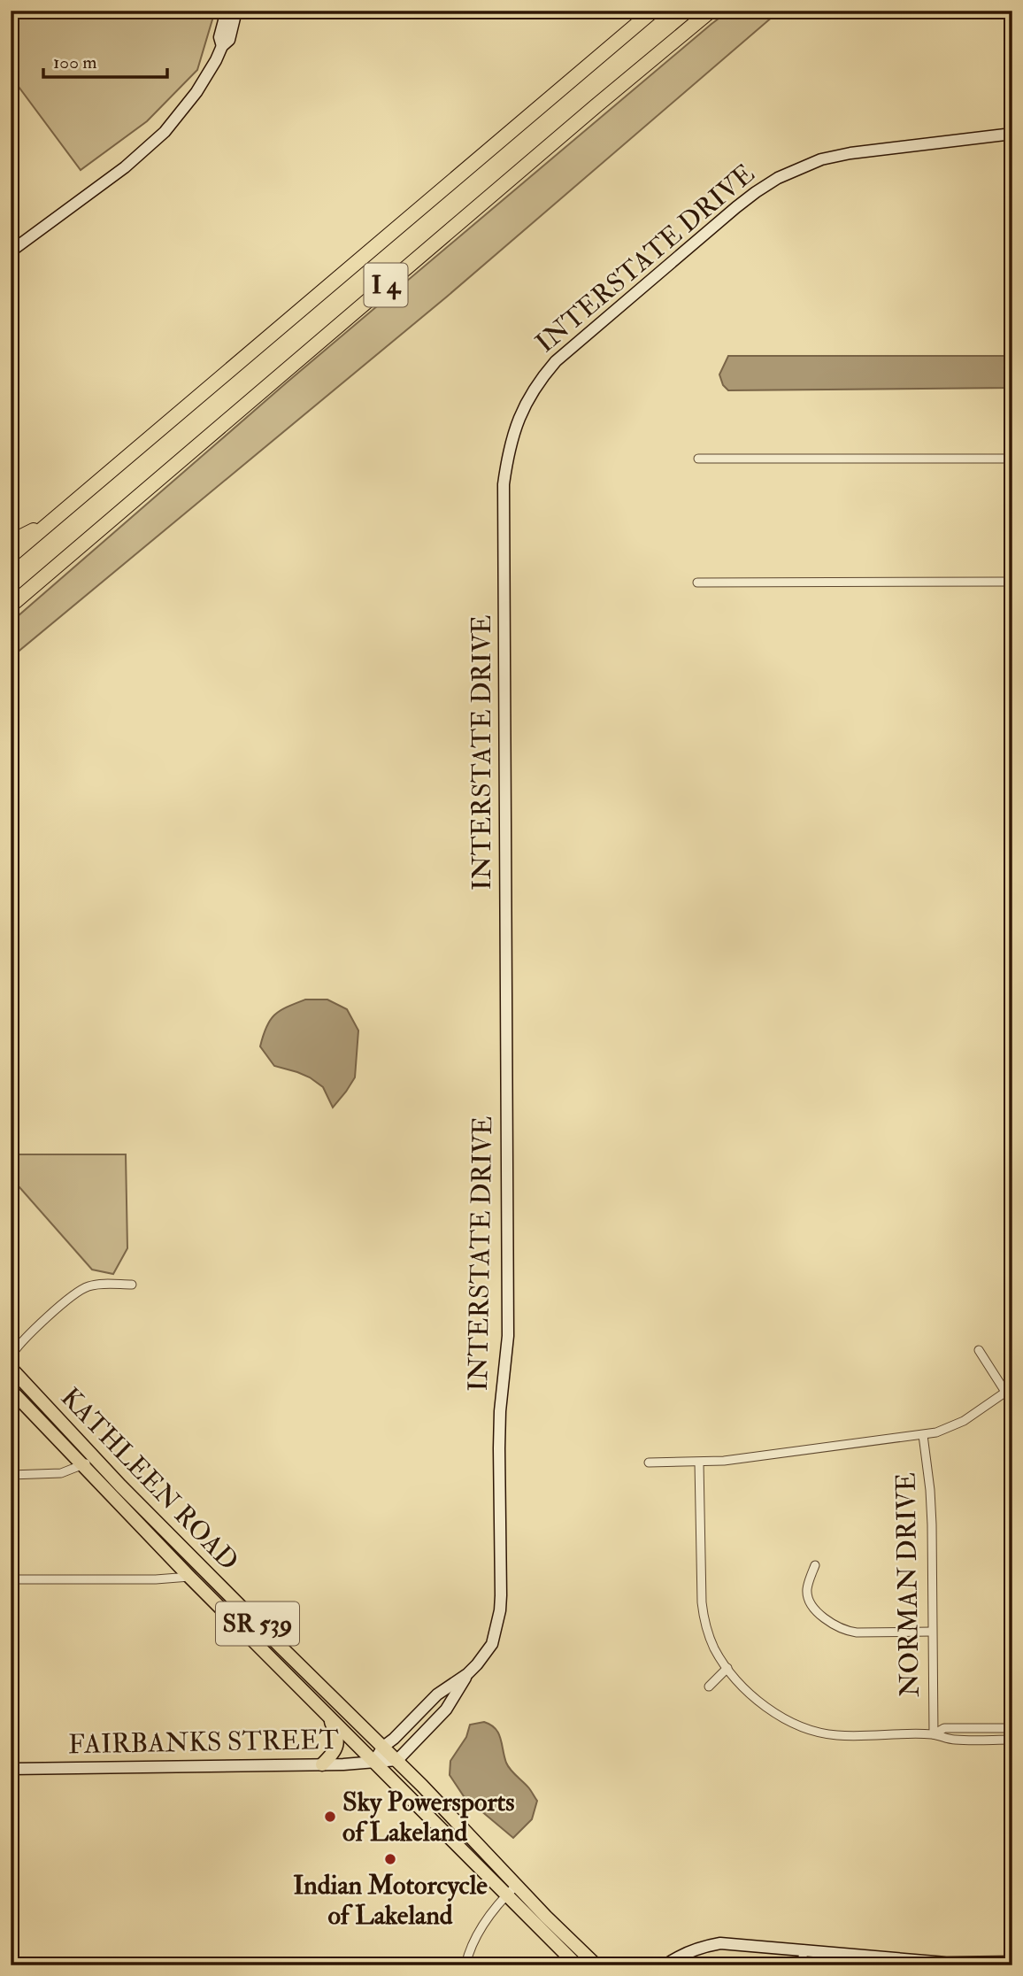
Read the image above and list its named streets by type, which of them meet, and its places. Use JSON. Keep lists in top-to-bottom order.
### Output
{
  "streets": {
    "highway": ["I 4"],
    "main road": ["KATHLEEN ROAD", "SR 539"],
    "street": ["INTERSTATE DRIVE", "NORMAN DRIVE", "FAIRBANKS STREET"]
  },
  "crossings": [
    ["INTERSTATE DRIVE", "KATHLEEN ROAD"],
    ["INTERSTATE DRIVE", "FAIRBANKS STREET"],
    ["KATHLEEN ROAD", "FAIRBANKS STREET"]
  ],
  "places": ["Sky Powersports of Lakeland", "Indian Motorcycle of Lakeland"],
  "scale_bar": "100 m"
}
